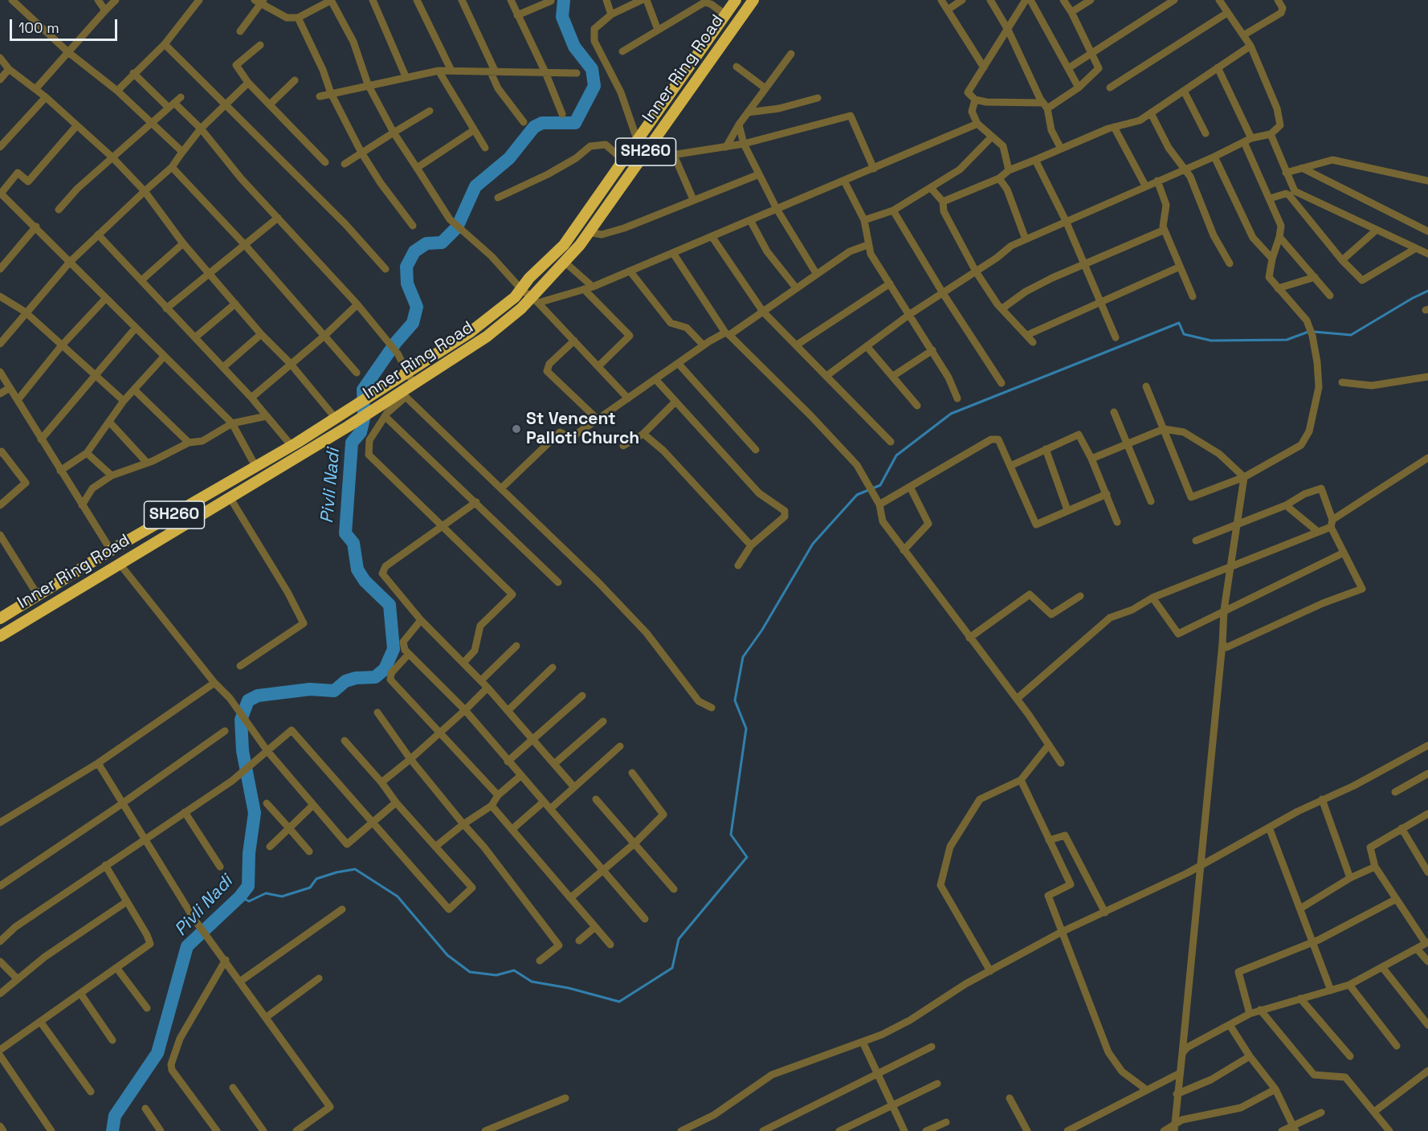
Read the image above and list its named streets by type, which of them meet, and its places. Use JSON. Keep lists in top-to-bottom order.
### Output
{
  "streets": {
    "highway": ["Inner Ring Road", "SH260"]
  },
  "water": ["Pivli Nadi"],
  "places": ["St Vencent Palloti Church"],
  "scale_bar": "100 m"
}
